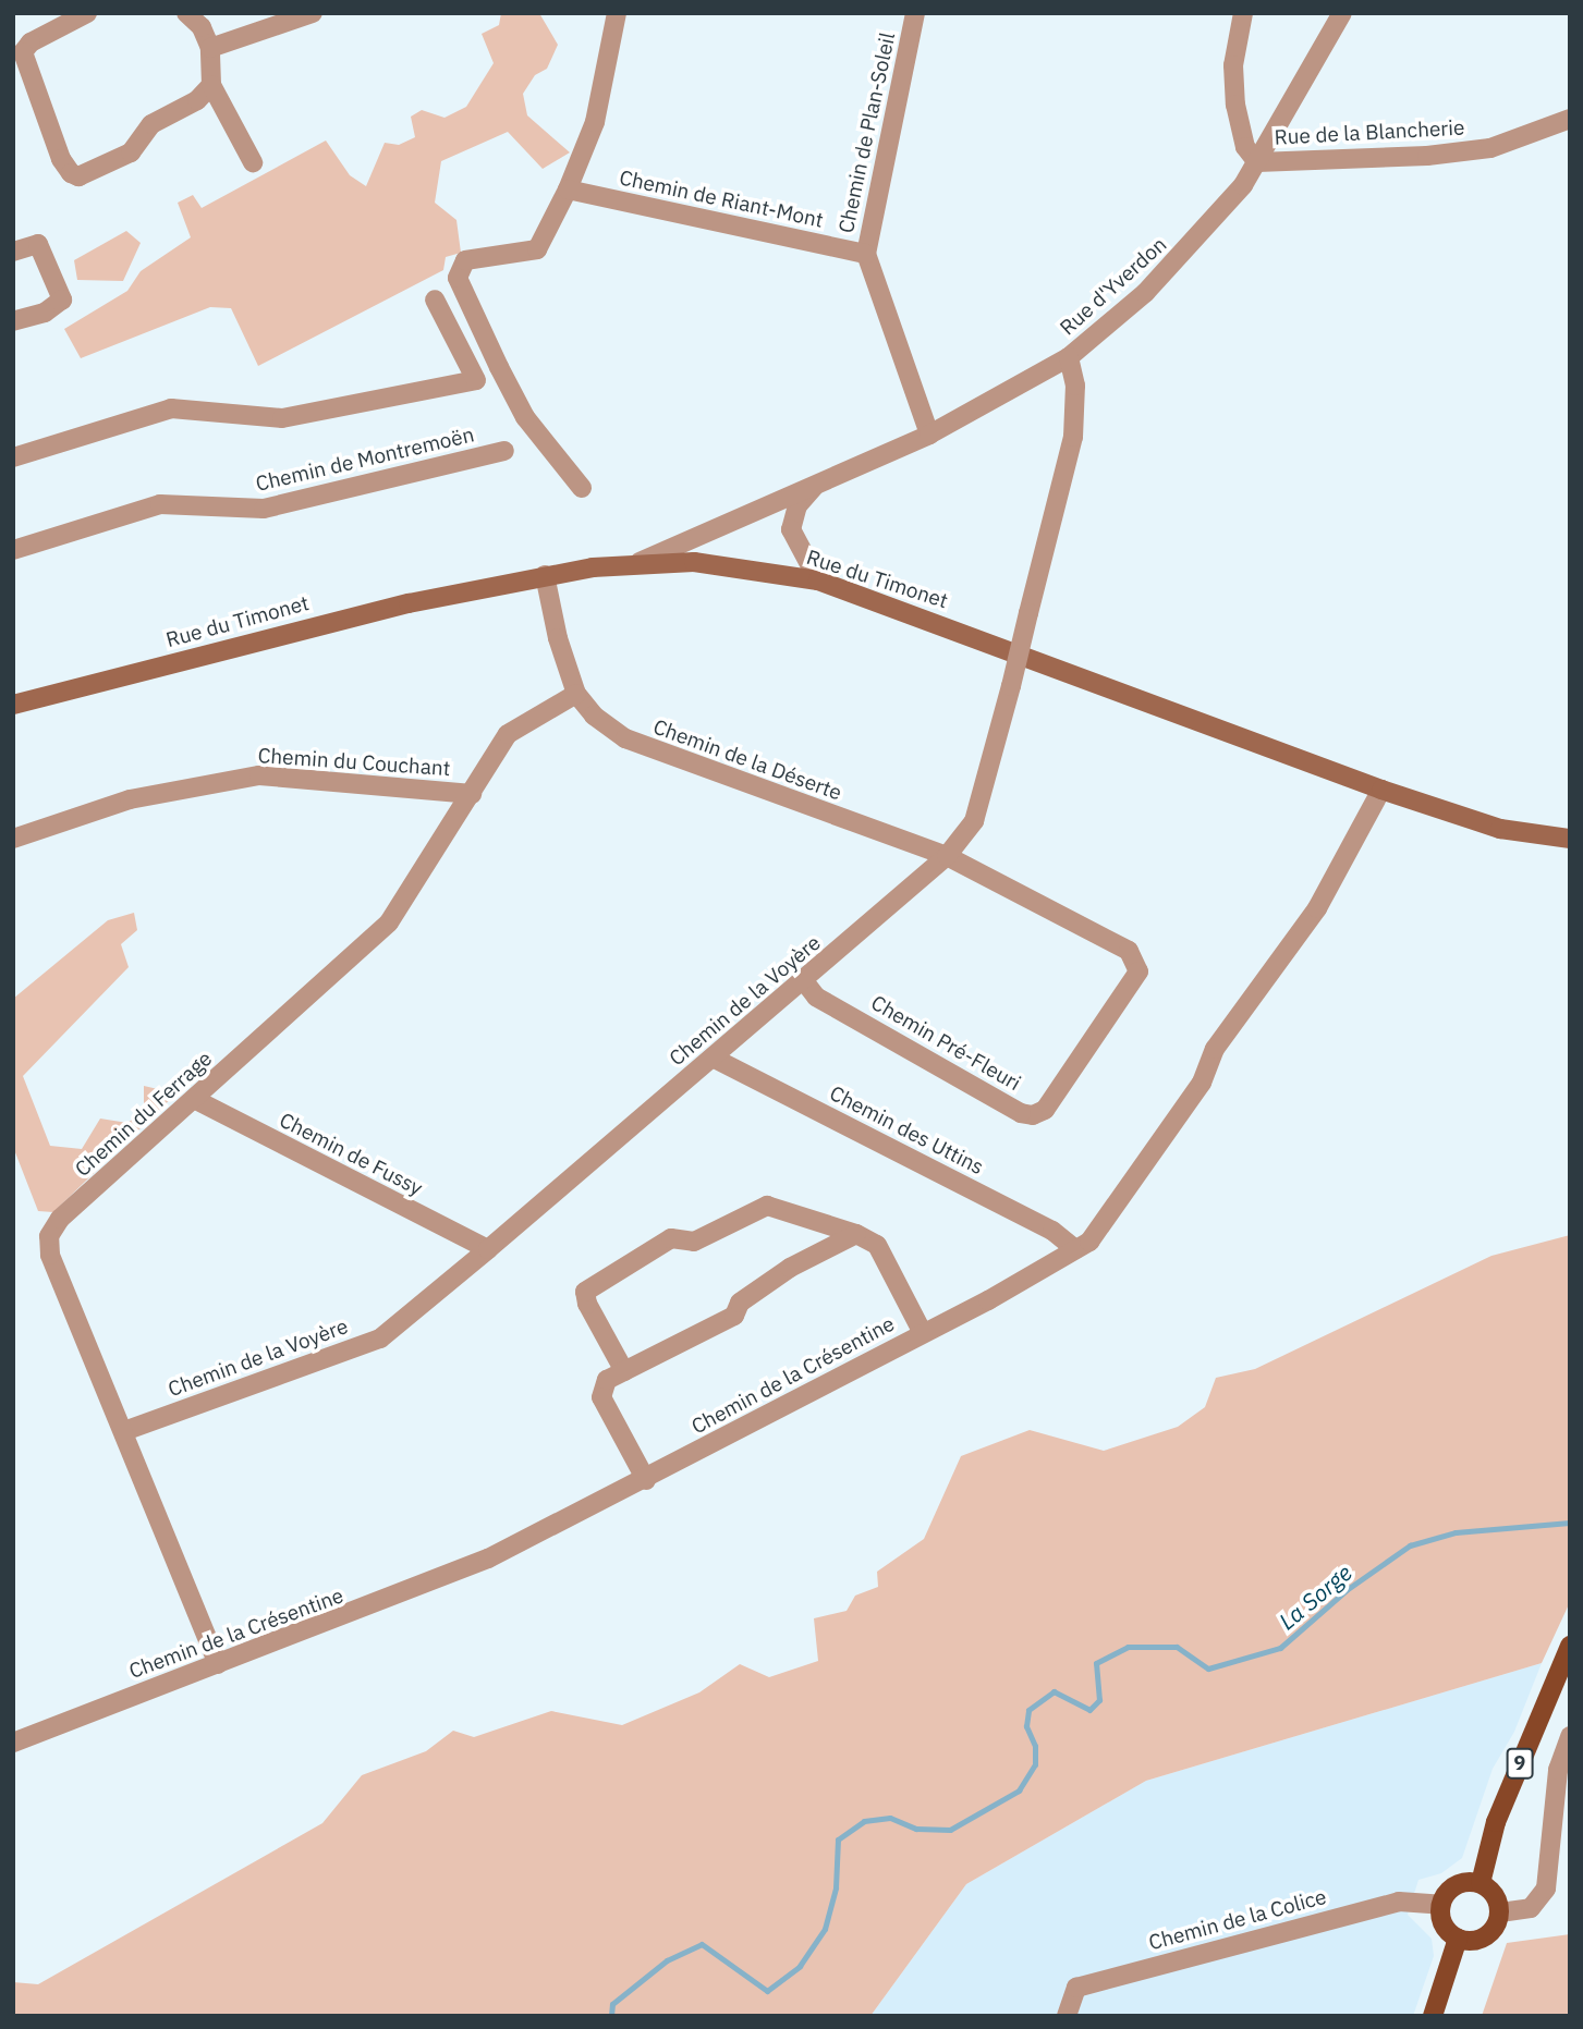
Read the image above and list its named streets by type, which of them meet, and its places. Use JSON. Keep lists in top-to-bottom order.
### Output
{
  "streets": {
    "main road": ["Rue du Timonet", "9"],
    "street": [
      "Chemin de Plan-Soleil",
      "Rue de la Blancherie",
      "Chemin de Riant-Mont",
      "Rue d'Yverdon",
      "Chemin de Montremoën",
      "Chemin de la Déserte",
      "Chemin du Couchant",
      "Chemin de la Voyère",
      "Chemin Pré-Fleuri",
      "Chemin du Ferrage",
      "Chemin des Uttins",
      "Chemin de Fussy",
      "Chemin de la Crésentine",
      "Chemin de la Colice"
    ]
  },
  "crossings": [
    ["Chemin de Plan-Soleil", "Chemin de Riant-Mont"],
    ["Chemin de Plan-Soleil", "Rue d'Yverdon"],
    ["Rue de la Blancherie", "Rue d'Yverdon"],
    ["Rue d'Yverdon", "Rue du Timonet"],
    ["Rue d'Yverdon", "Chemin de la Voyère"],
    ["Rue du Timonet", "Chemin de la Déserte"],
    ["Rue du Timonet", "Chemin de la Crésentine"],
    ["Chemin de la Déserte", "Chemin de la Voyère"],
    ["Chemin de la Déserte", "Chemin Pré-Fleuri"],
    ["Chemin de la Déserte", "Chemin du Ferrage"],
    ["Chemin du Couchant", "Chemin du Ferrage"],
    ["Chemin de la Voyère", "Chemin Pré-Fleuri"],
    ["Chemin de la Voyère", "Chemin du Ferrage"],
    ["Chemin de la Voyère", "Chemin des Uttins"],
    ["Chemin de la Voyère", "Chemin de Fussy"],
    ["Chemin du Ferrage", "Chemin de Fussy"],
    ["Chemin du Ferrage", "Chemin de la Crésentine"],
    ["Chemin des Uttins", "Chemin de la Crésentine"],
    ["9", "Chemin de la Colice"]
  ],
  "water": ["La Sorge"]
}
